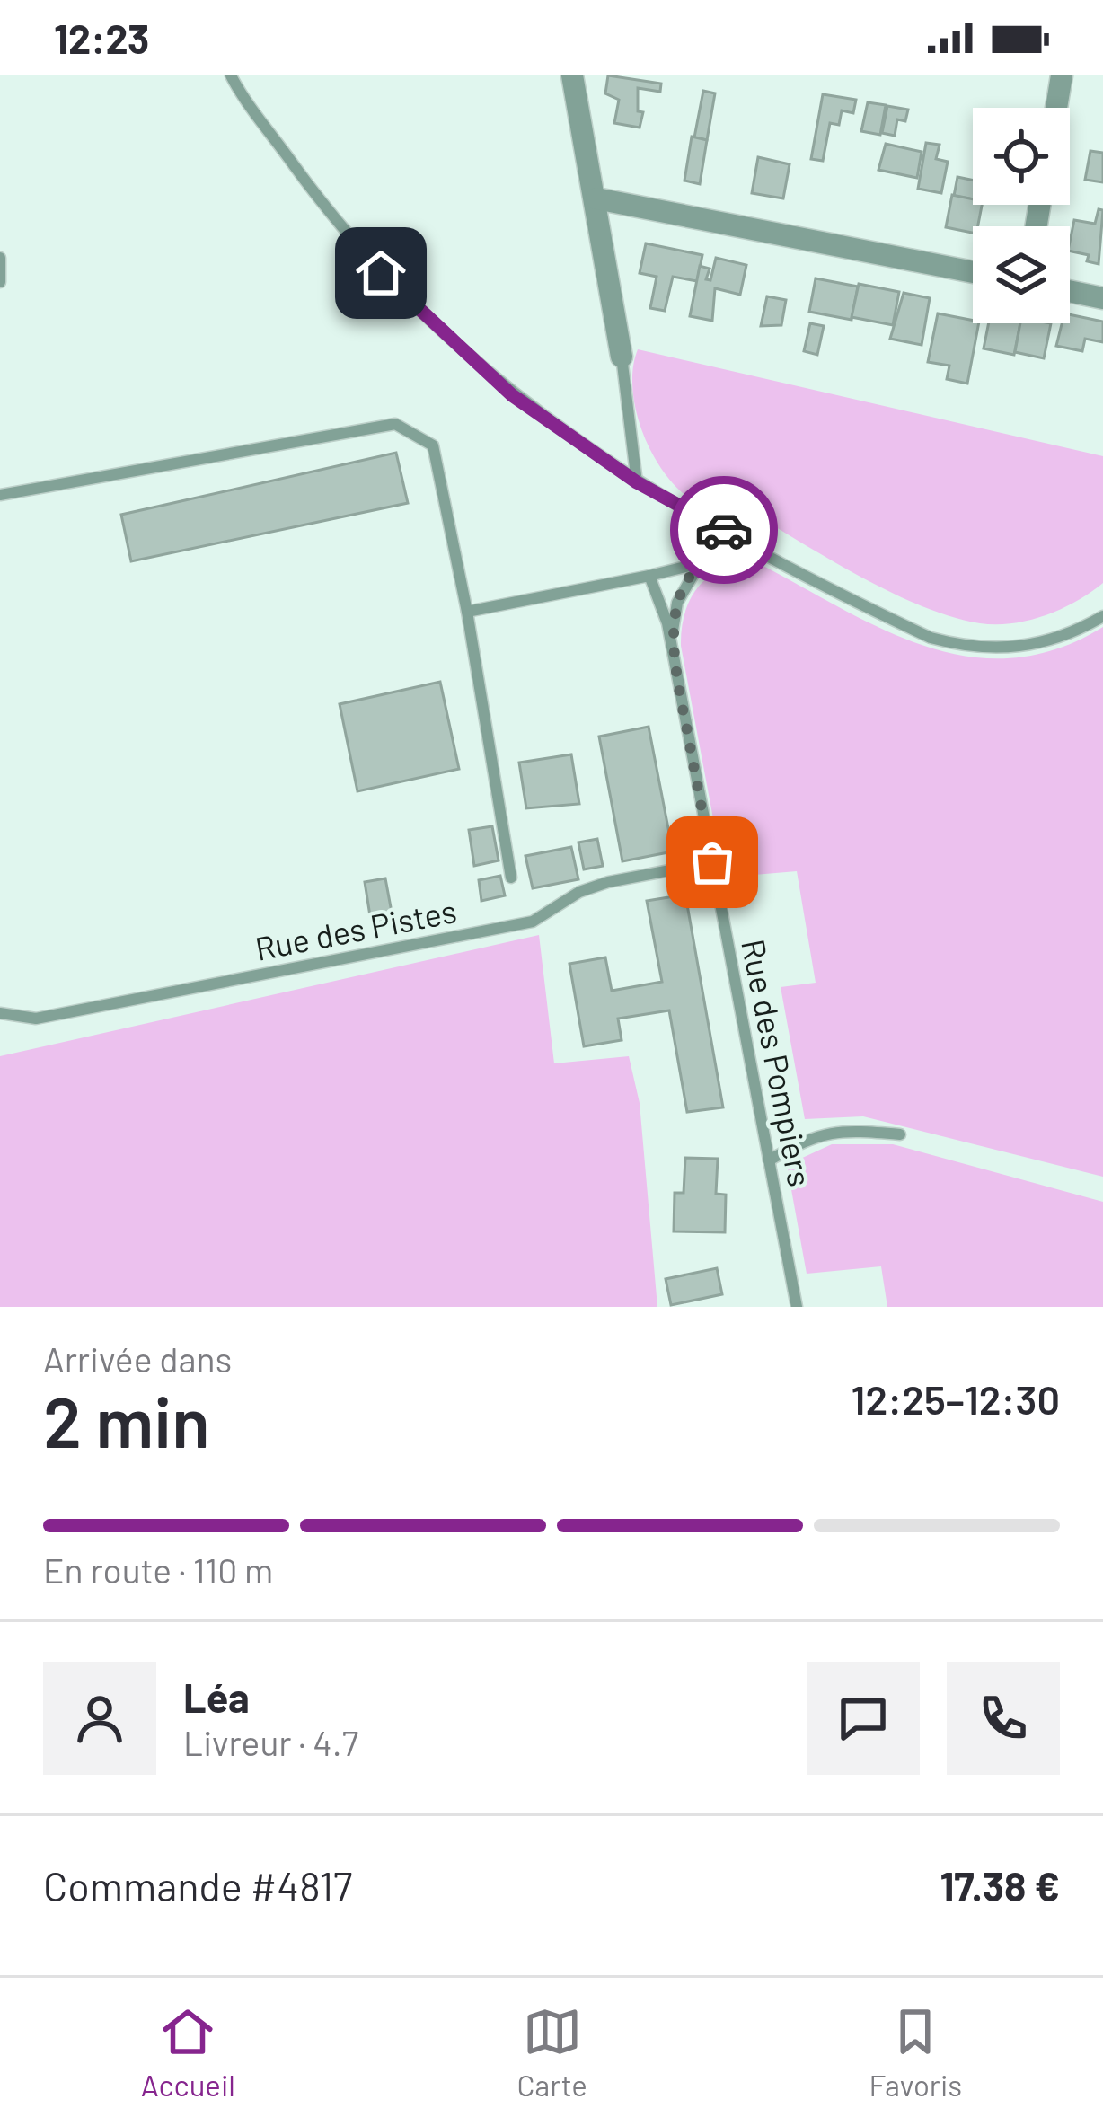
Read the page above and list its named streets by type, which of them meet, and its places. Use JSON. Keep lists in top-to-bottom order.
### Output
{
  "streets": {
    "lane": ["Rue des Pistes", "Rue des Pompiers"]
  },
  "crossings": [
    ["Rue des Pistes", "Rue des Pompiers"]
  ],
  "page": {
    "status": "12:23",
    "heading": ["2 min", "Arrivée dans", "12:25–12:30"],
    "panel": [
      "Léa",
      "Livreur · 4.7",
      "Commande #4817",
      "17.38 €"
    ],
    "bar": "En route · 110 m",
    "tabs": ["Accueil", "Carte", "Favoris"]
  }
}
